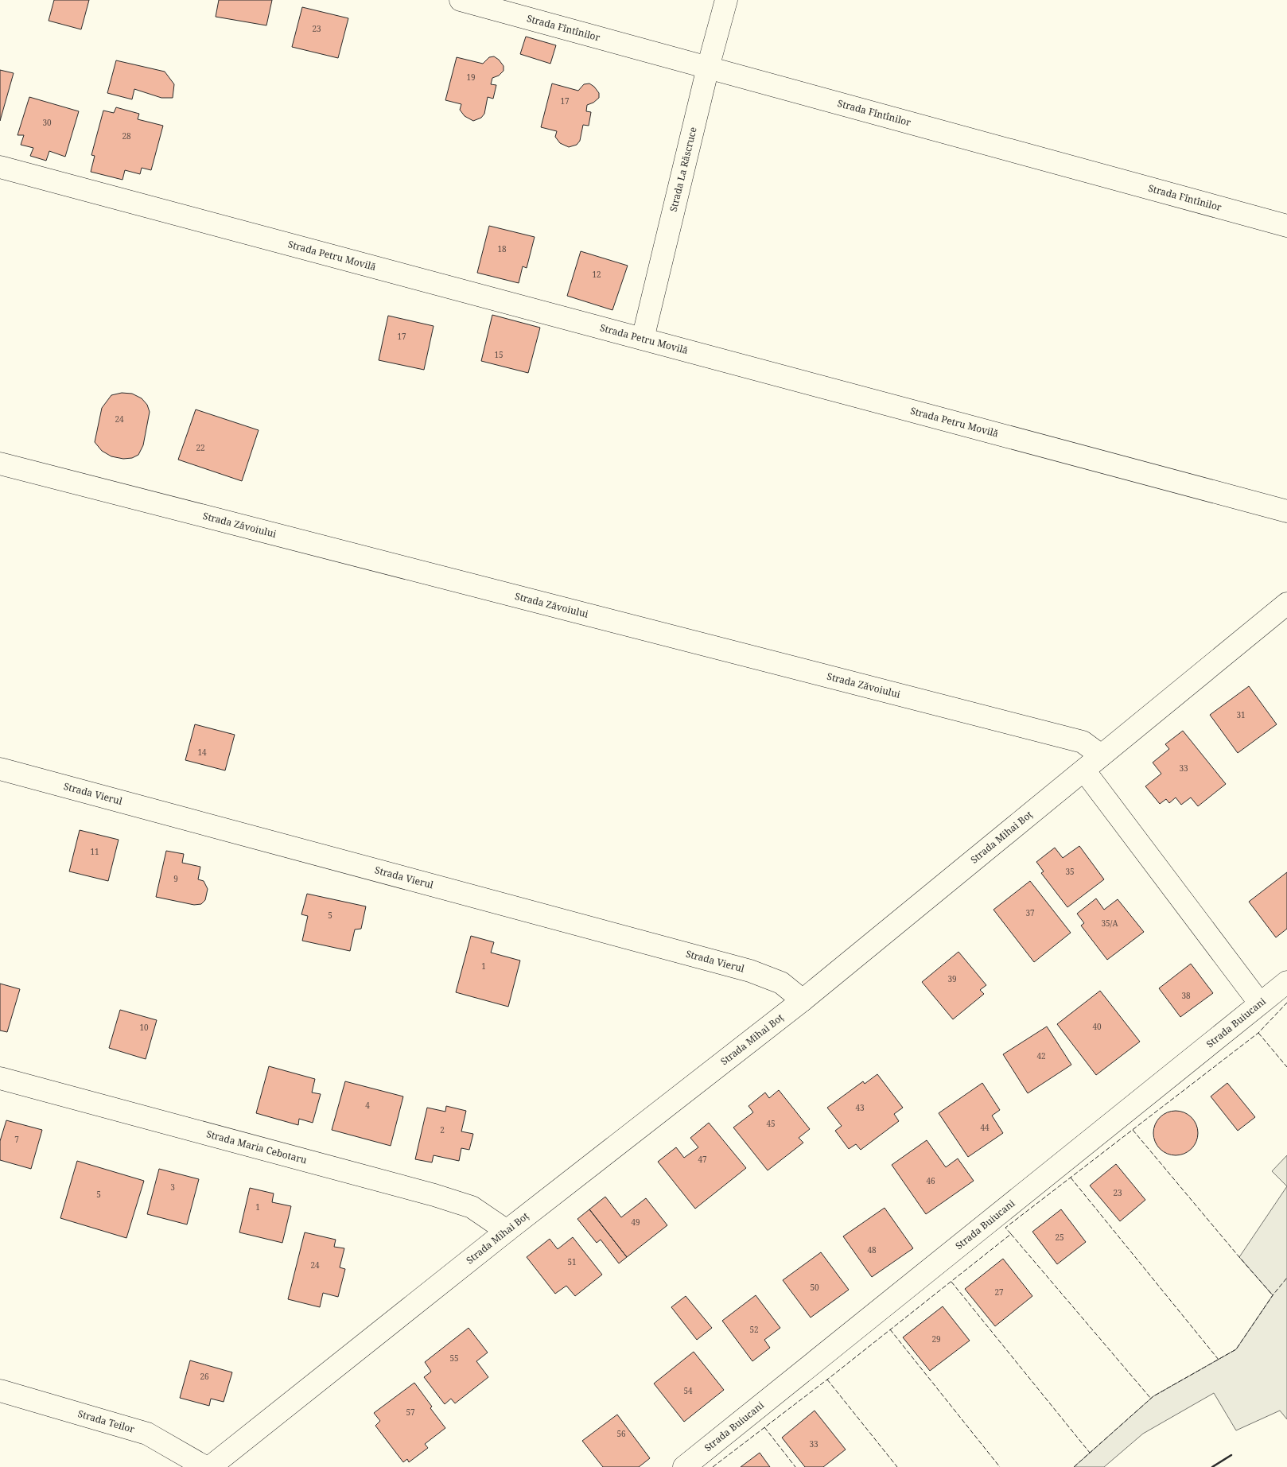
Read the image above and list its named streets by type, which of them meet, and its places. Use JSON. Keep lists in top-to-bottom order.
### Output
{
  "streets": {
    "street": [
      "Strada Fîntînilor",
      "Strada La Răscruce",
      "Strada Petru Movilă",
      "Strada Zăvoiului",
      "Strada Vierul",
      "Strada Mihai Boț",
      "Strada Buiucani",
      "Strada Maria Cebotaru",
      "Strada Teilor"
    ]
  },
  "crossings": [
    ["Strada Fîntînilor", "Strada La Răscruce"],
    ["Strada La Răscruce", "Strada Petru Movilă"],
    ["Strada Zăvoiului", "Strada Mihai Boț"],
    ["Strada Vierul", "Strada Mihai Boț"],
    ["Strada Mihai Boț", "Strada Maria Cebotaru"]
  ],
  "house_numbers": [
    "23",
    "19",
    "17",
    "30",
    "28",
    "18",
    "12",
    "17",
    "15",
    "24",
    "22",
    "31",
    "14",
    "33",
    "11",
    "35",
    "9",
    "37",
    "5",
    "35/A",
    "1",
    "39",
    "38",
    "40",
    "10",
    "42",
    "4",
    "43",
    "45",
    "44",
    "2",
    "7",
    "47",
    "46",
    "3",
    "23",
    "5",
    "1",
    "49",
    "25",
    "48",
    "51",
    "24",
    "50",
    "27",
    "52",
    "29",
    "55",
    "26",
    "54",
    "57",
    "56",
    "33"
  ]
}
